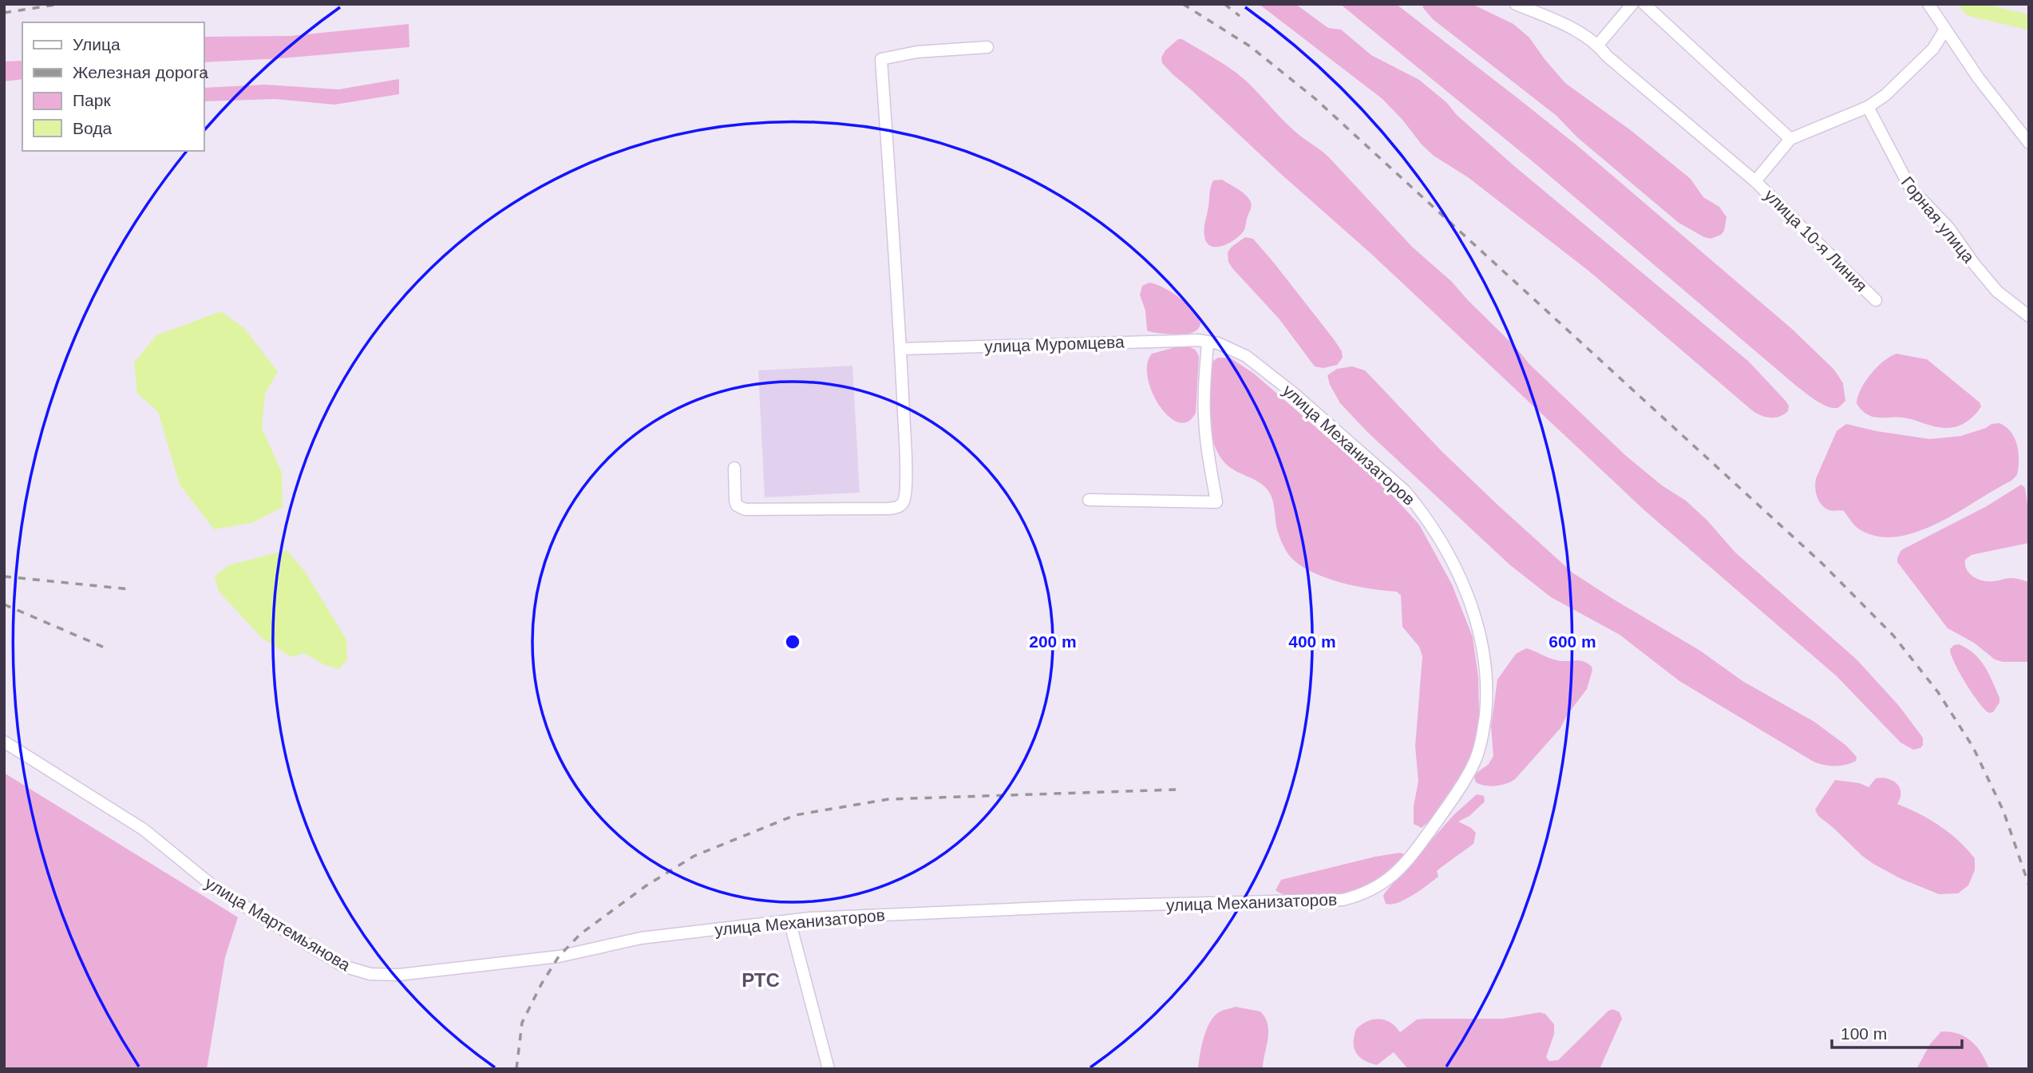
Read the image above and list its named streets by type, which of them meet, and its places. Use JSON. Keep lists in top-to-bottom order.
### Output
{
  "streets": {
    "street": [
      "Горная улица",
      "улица 10-я Линия",
      "улица Муромцева",
      "улица Механизаторов",
      "улица Мартемьянова"
    ]
  },
  "crossings": [
    ["улица Муромцева", "улица Механизаторов"],
    ["улица Механизаторов", "улица Мартемьянова"]
  ],
  "districts": ["РТС"],
  "legend": [
    "Улица",
    "Железная дорога",
    "Парк",
    "Вода"
  ],
  "scale_bar": "100 m",
  "rings": ["200 m", "400 m", "600 m"]
}
